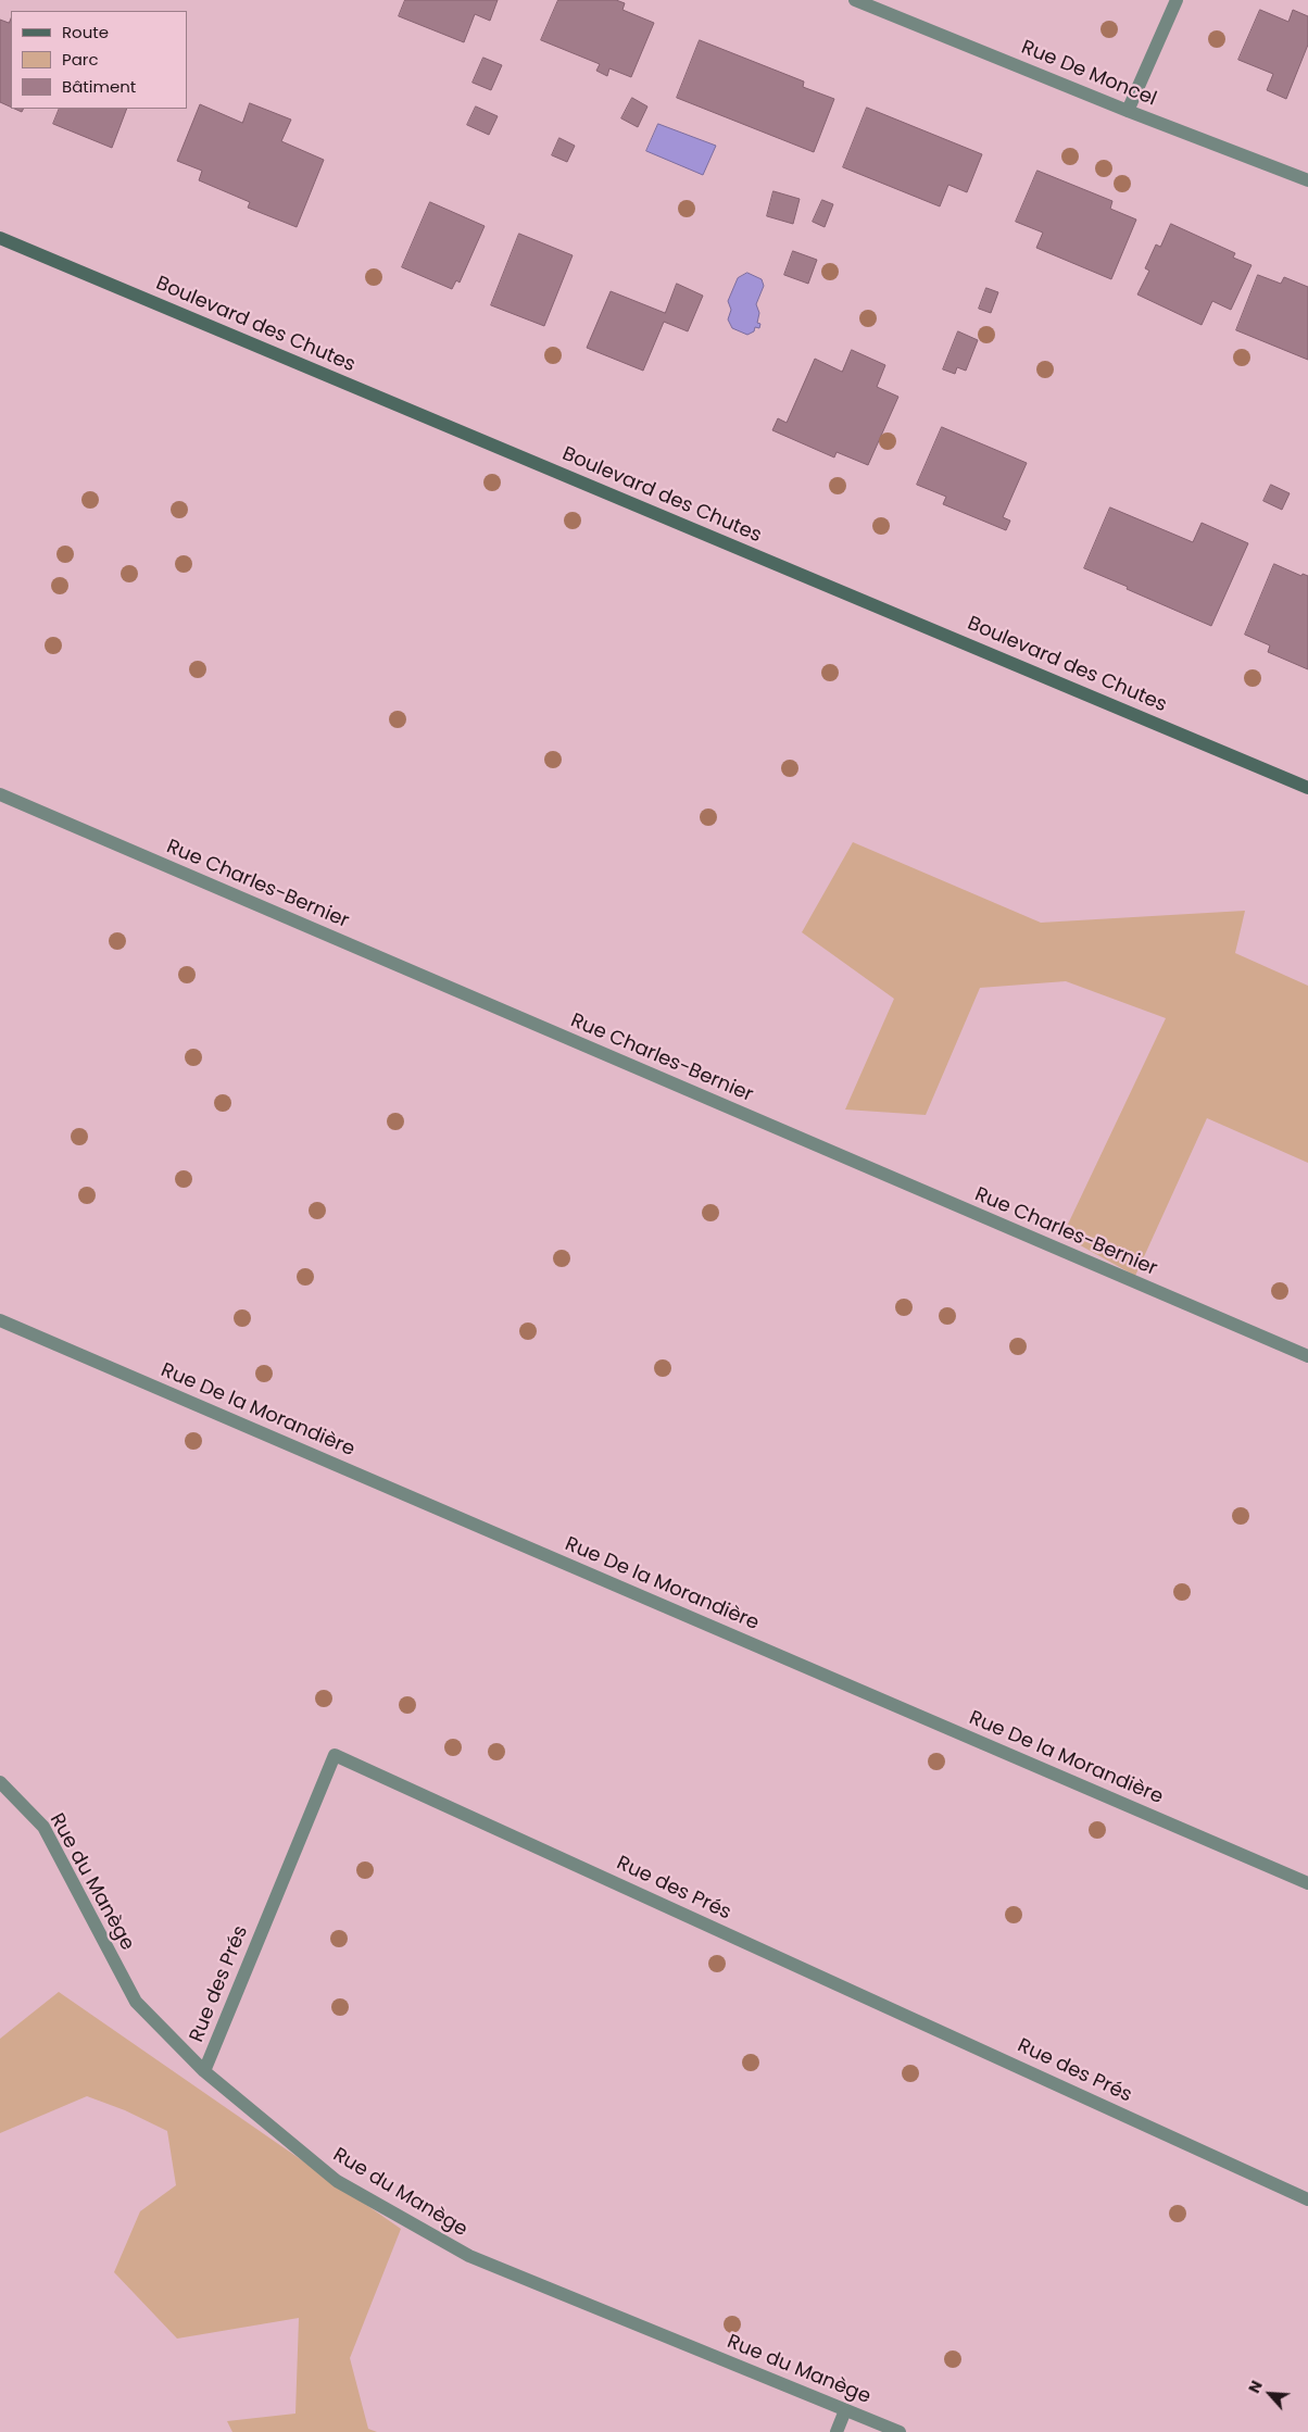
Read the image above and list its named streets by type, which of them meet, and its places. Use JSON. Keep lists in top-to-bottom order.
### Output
{
  "streets": {
    "street": [
      "Rue De Moncel",
      "Boulevard des Chutes",
      "Rue Charles-Bernier",
      "Rue De la Morandière",
      "Rue du Manège",
      "Rue des Prés"
    ]
  },
  "crossings": [
    ["Rue du Manège", "Rue des Prés"]
  ],
  "legend": ["Route", "Parc", "Bâtiment"],
  "north": "top left"
}
